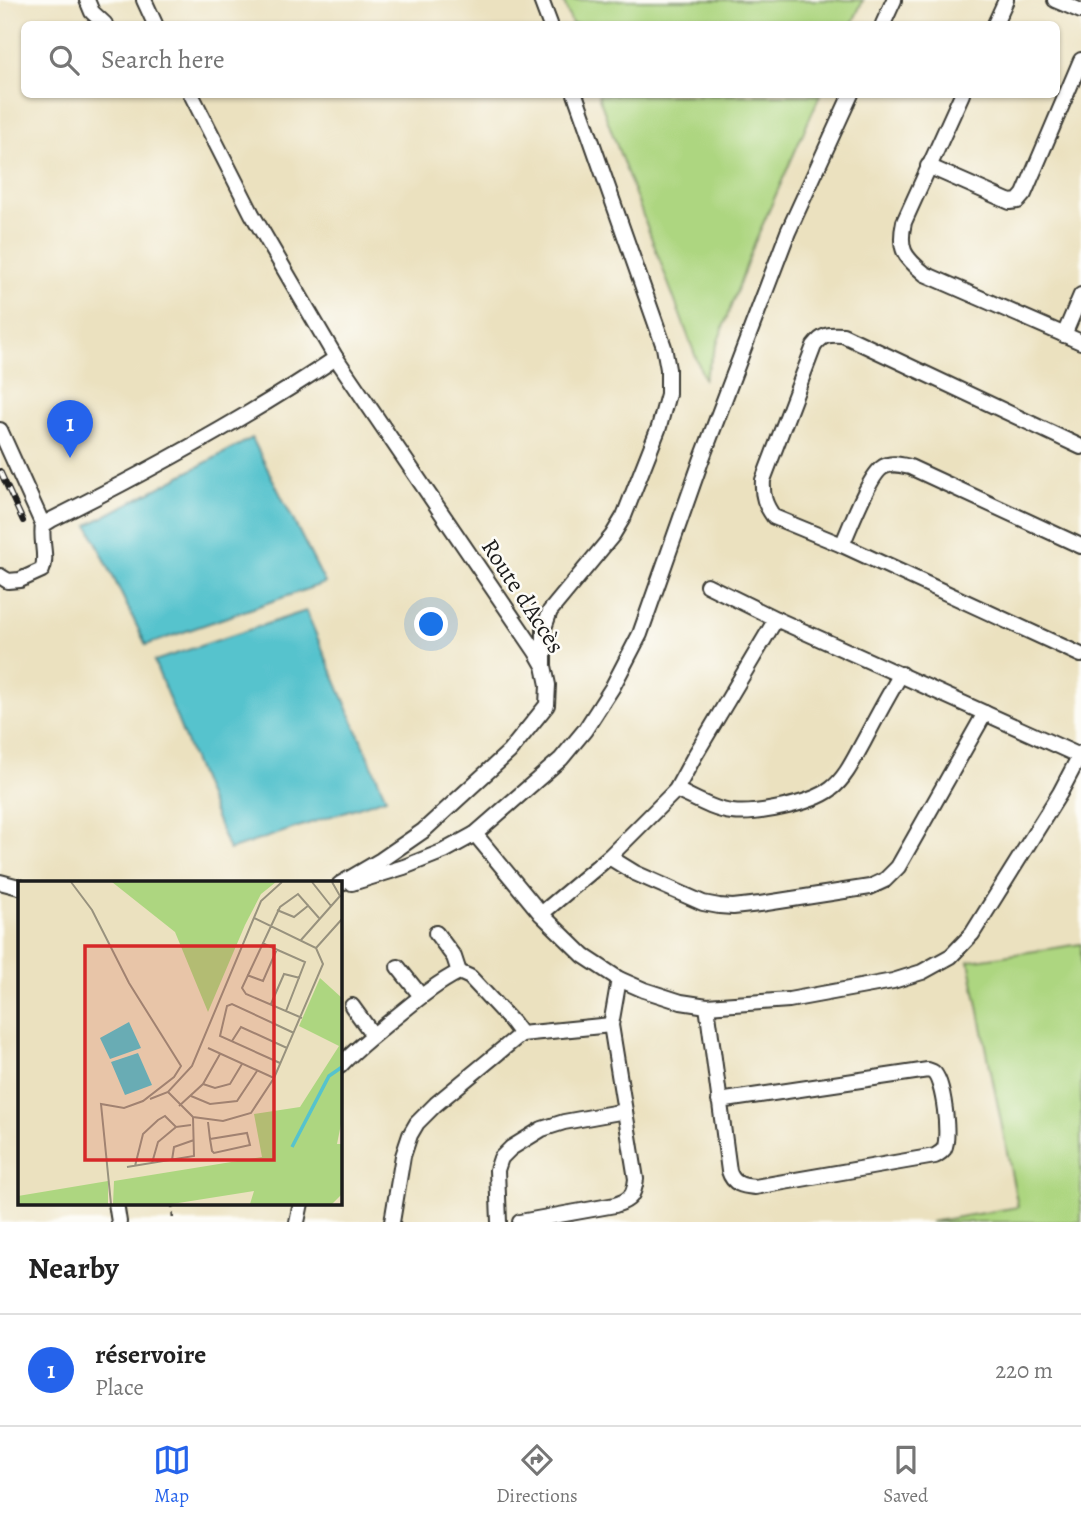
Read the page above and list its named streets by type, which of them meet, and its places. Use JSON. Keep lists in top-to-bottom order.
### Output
{
  "streets": {
    "street": ["Route d'Accès"]
  },
  "page": {
    "search": "Search here",
    "pins": "1",
    "heading": "Nearby",
    "list": [
      {
        "mark": "1",
        "name": "réservoire",
        "note": "Place",
        "value": "220 m"
      }
    ],
    "nav": ["Map", "Directions", "Saved"]
  }
}
